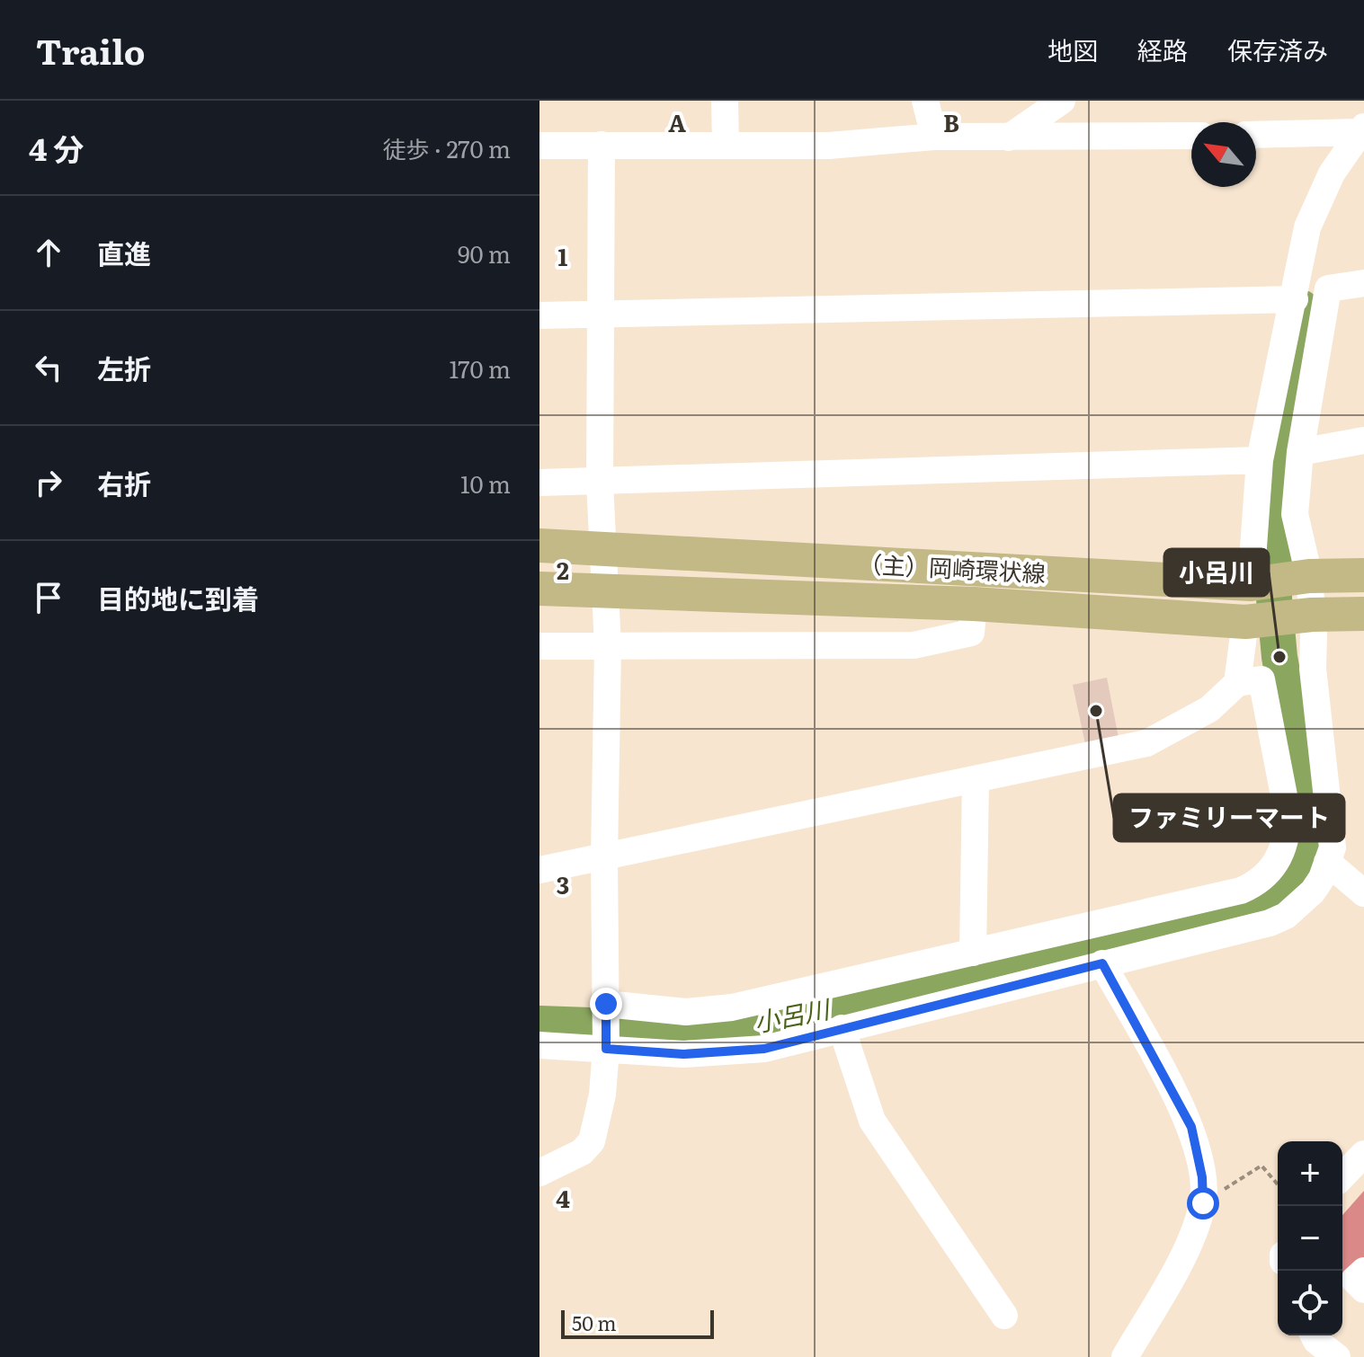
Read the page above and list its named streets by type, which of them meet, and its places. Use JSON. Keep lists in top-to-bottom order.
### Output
{
  "streets": {
    "main road": ["（主）岡崎環状線"]
  },
  "water": ["小呂川"],
  "places": ["小呂川", "ファミリーマート"],
  "scale_bar": "50 m",
  "north": "top left",
  "page": {
    "header": "Trailo",
    "nav": ["地図", "経路", "保存済み"],
    "heading": ["4 分", "徒歩 · 270 m"],
    "list": [
      ["直進", "90 m"],
      ["左折", "170 m"],
      ["右折", "10 m"],
      "目的地に到着"
    ],
    "map_buttons": ["+", "−"],
    "scale": "50 m"
  },
  "grid": {
    "columns": ["A", "B"],
    "rows": [
      "1",
      "2",
      "3",
      "4"
    ]
  }
}
